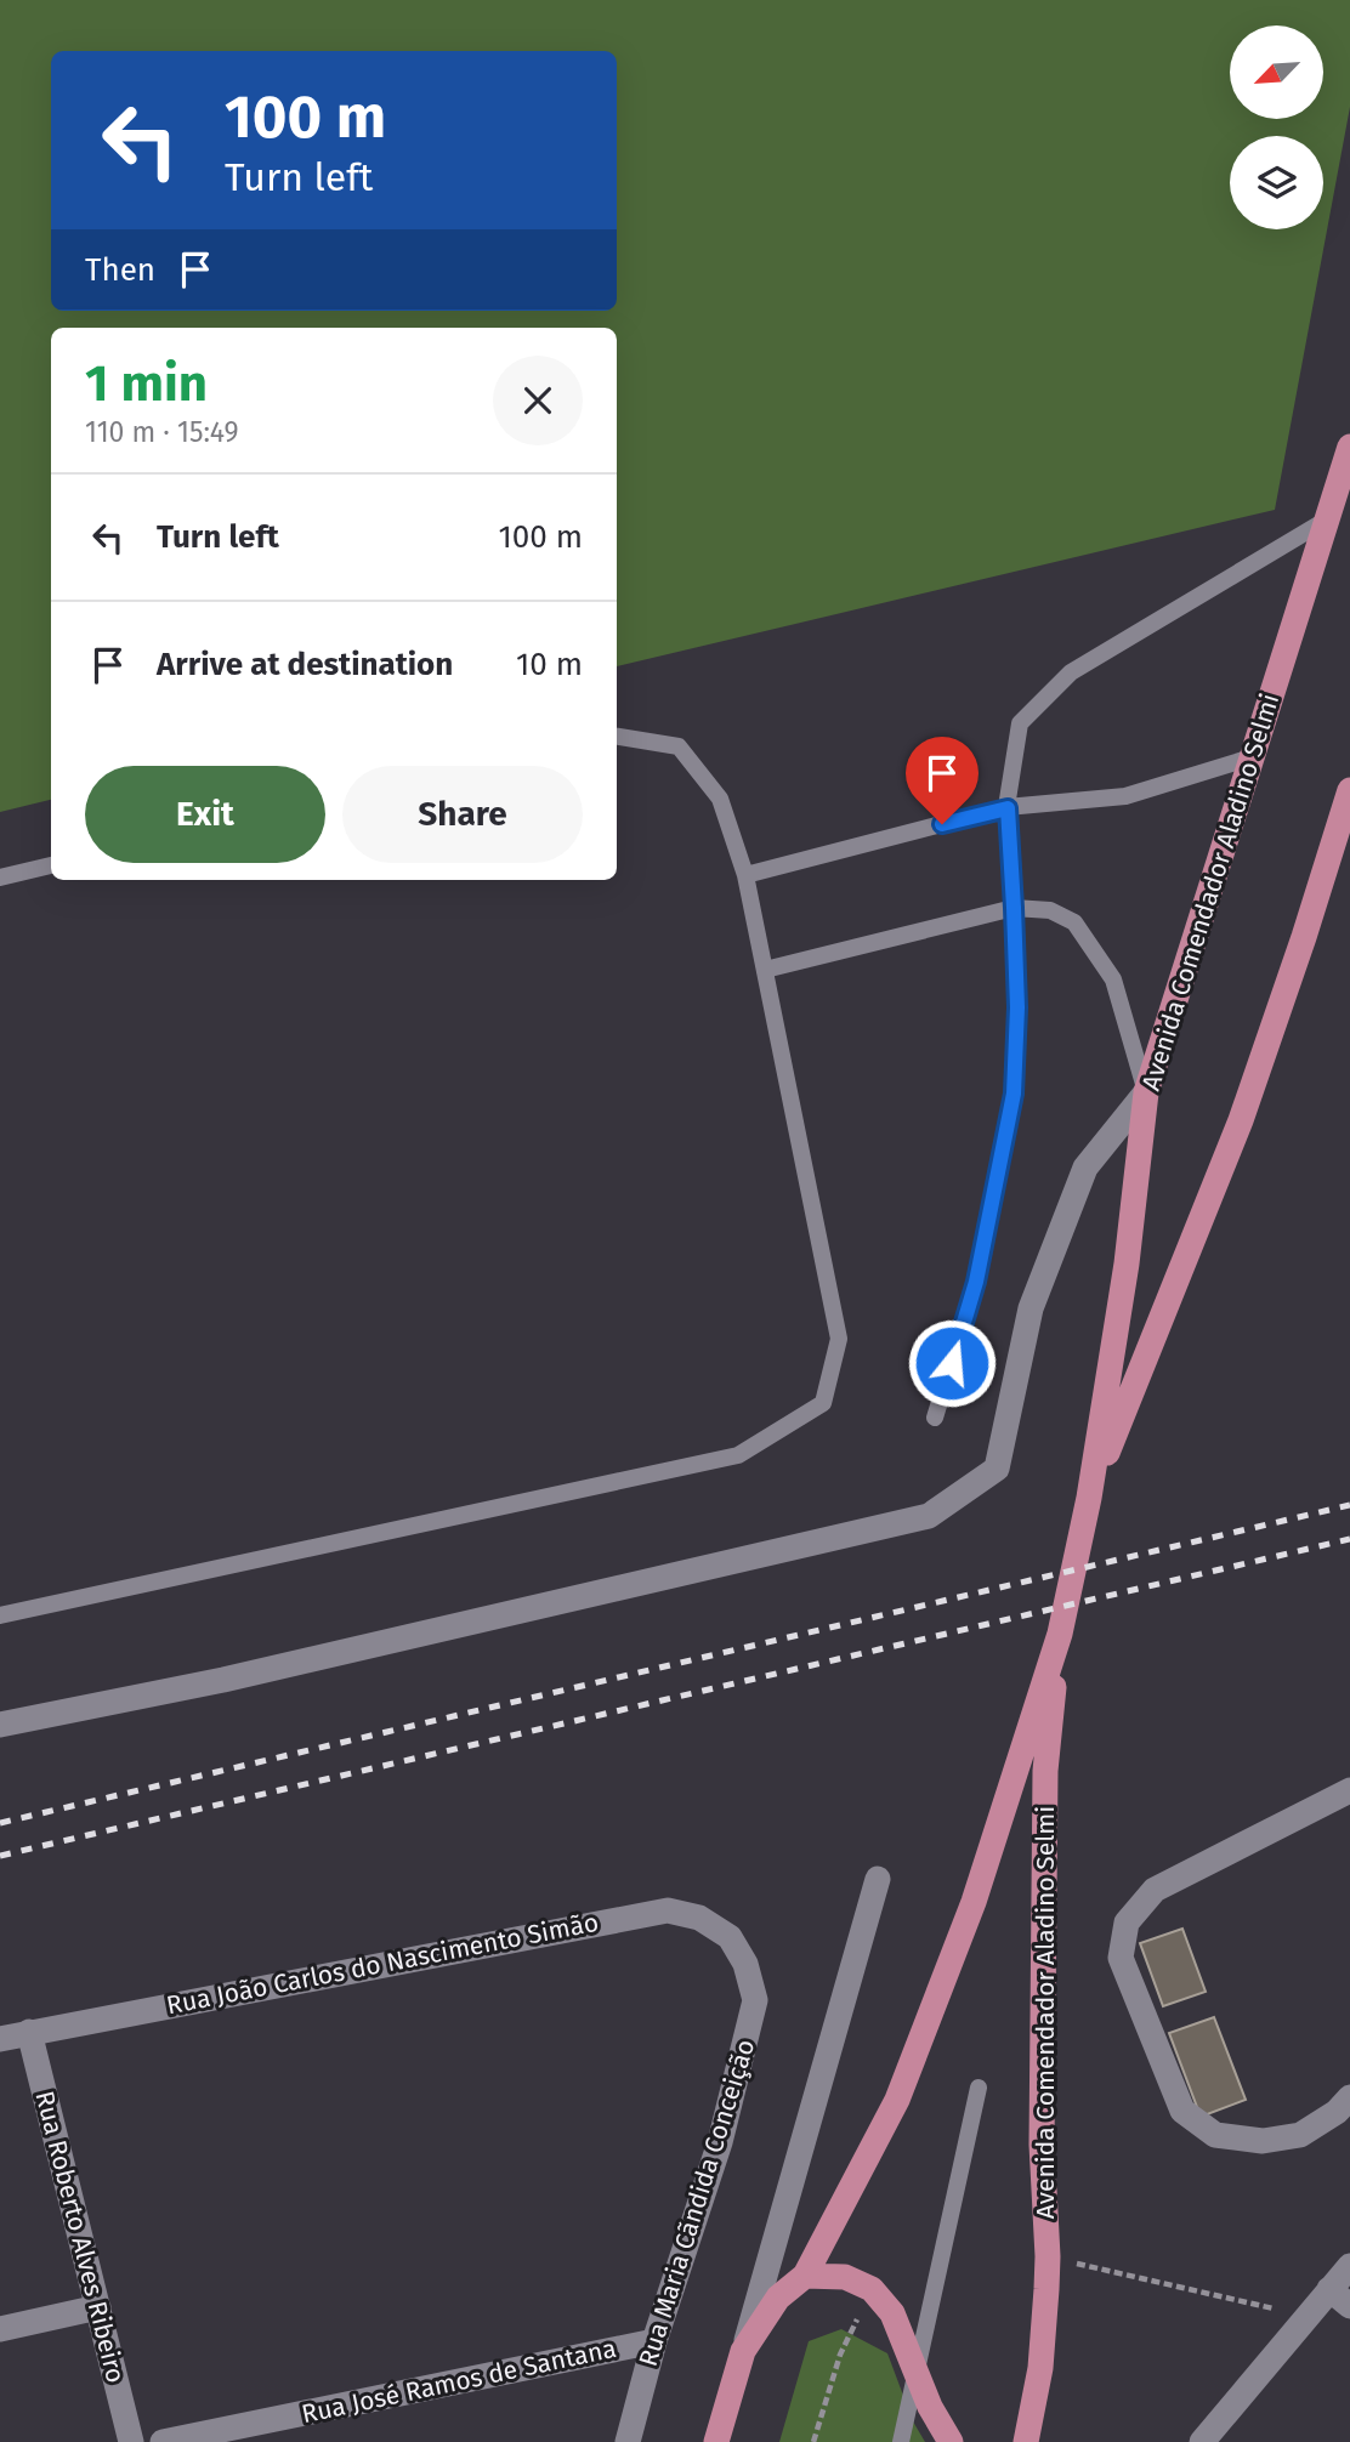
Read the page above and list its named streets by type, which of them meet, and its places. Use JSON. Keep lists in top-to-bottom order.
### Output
{
  "streets": {
    "main road": ["Avenida Comendador Aladino Selmi"],
    "street": [
      "Rua João Carlos do Nascimento Simão",
      "Rua Maria Cãndida Conceição",
      "Rua Roberto Alves Ribeiro",
      "Rua José Ramos de Santana"
    ]
  },
  "crossings": [
    ["Rua João Carlos do Nascimento Simão", "Rua Maria Cãndida Conceição"],
    ["Rua João Carlos do Nascimento Simão", "Rua Roberto Alves Ribeiro"],
    ["Rua Maria Cãndida Conceição", "Rua José Ramos de Santana"]
  ],
  "north": "bottom left",
  "page": {
    "turn": ["100 m", "Turn left"],
    "then": "Then",
    "heading": ["1 min", "110 m · 15:49"],
    "list": [
      {
        "name": "Turn left",
        "value": "100 m"
      },
      {
        "name": "Arrive at destination",
        "value": "10 m"
      }
    ],
    "buttons": ["Exit", "Share"]
  }
}
